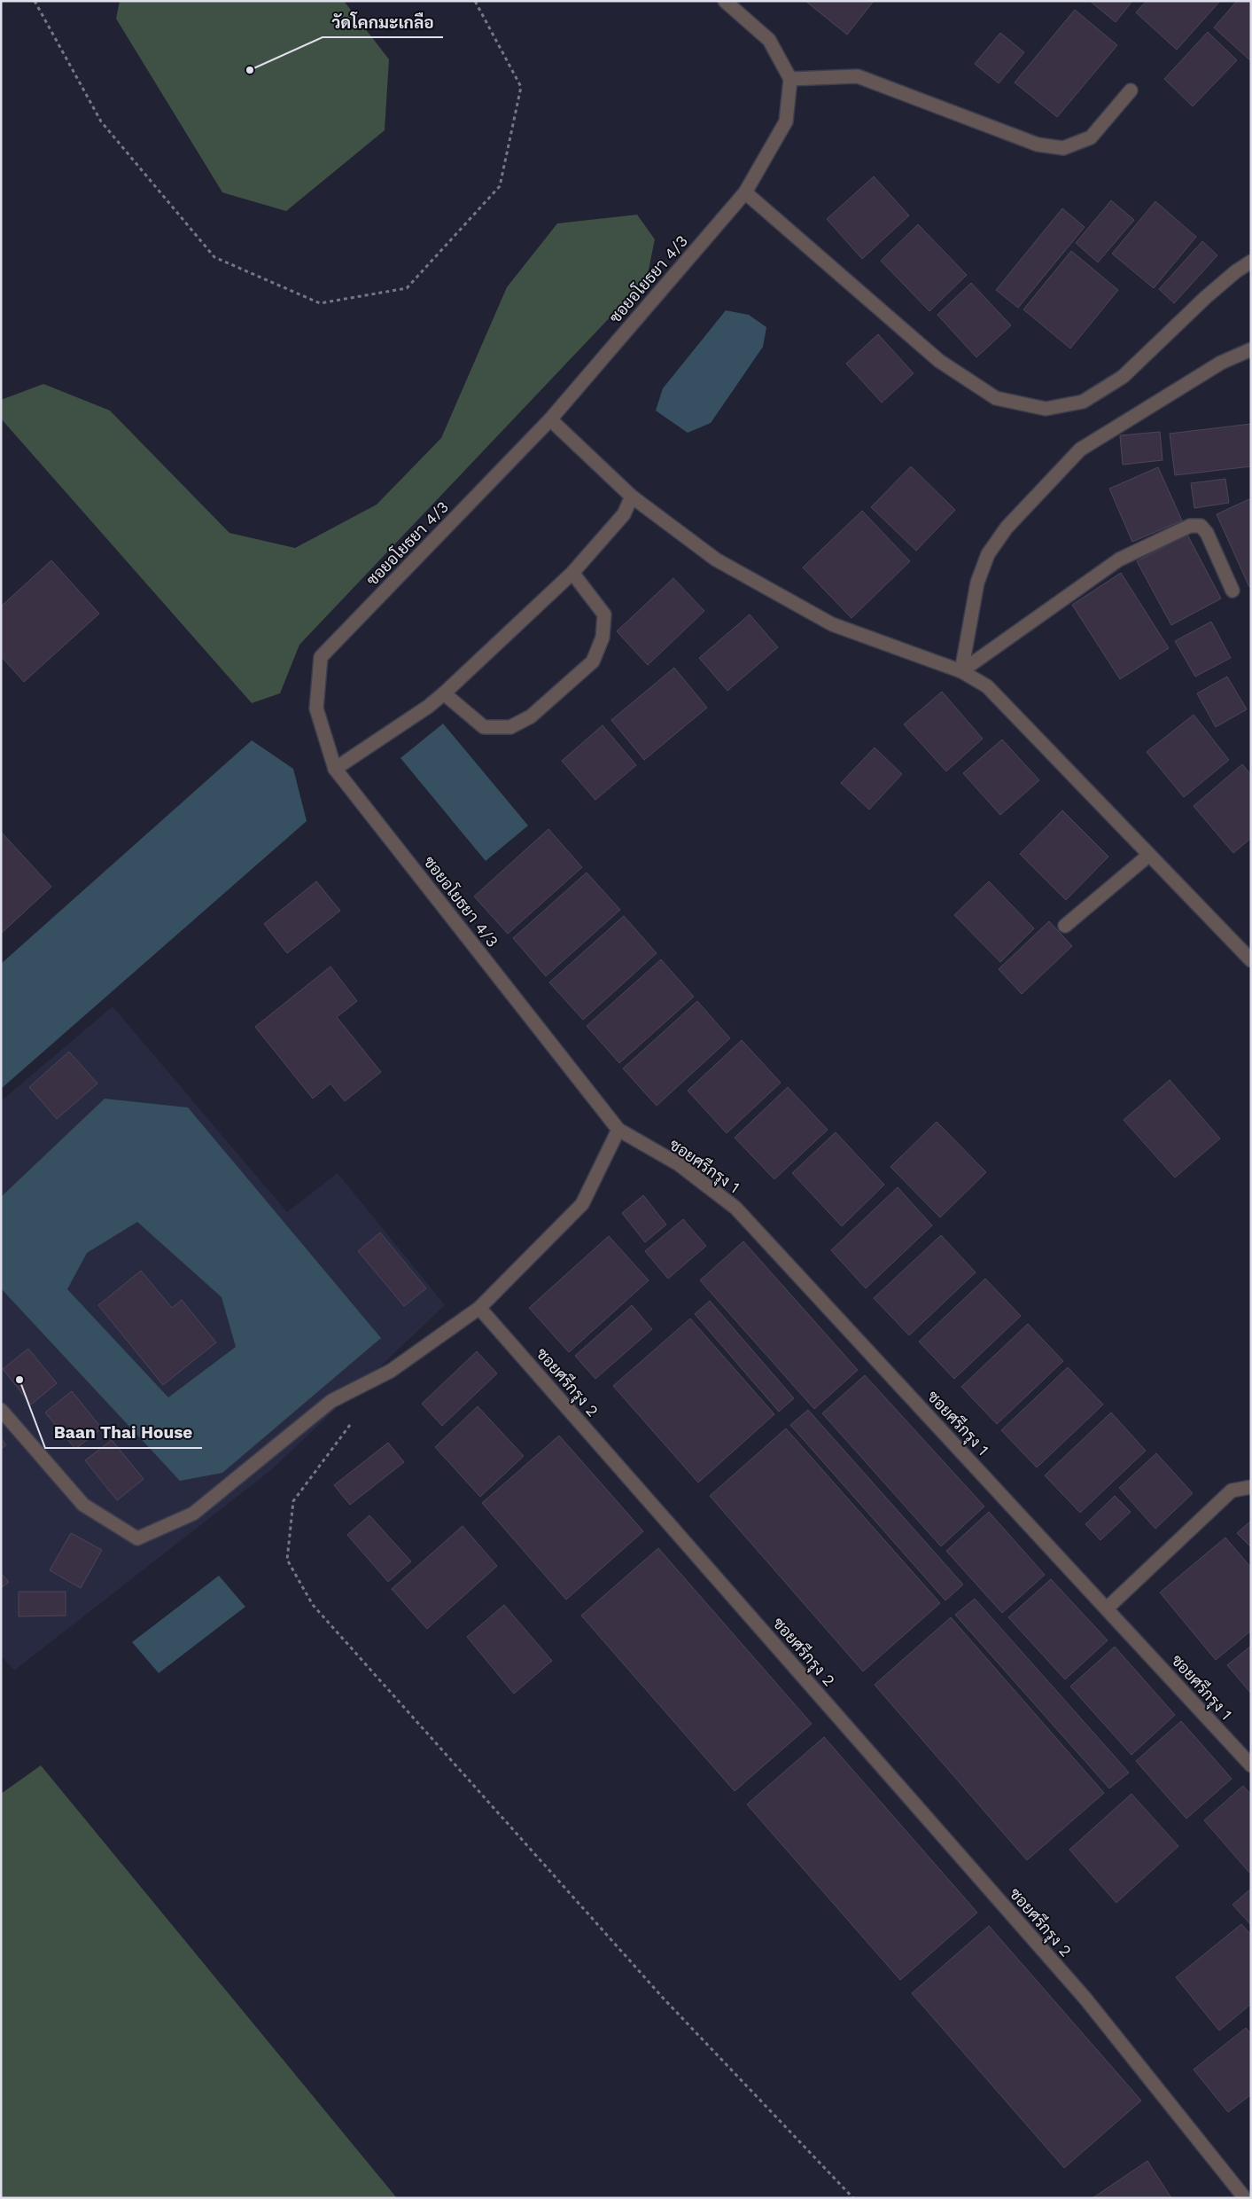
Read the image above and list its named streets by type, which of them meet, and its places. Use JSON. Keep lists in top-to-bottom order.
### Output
{
  "streets": {
    "street": ["ซอยอโยธยา 4/3", "ซอยศรีกรุง 1", "ซอยศรีกรุง 2"]
  },
  "crossings": [
    ["ซอยอโยธยา 4/3", "ซอยศรีกรุง 1"]
  ],
  "places": ["วัดโคกมะเกลือ", "Baan Thai House"]
}
